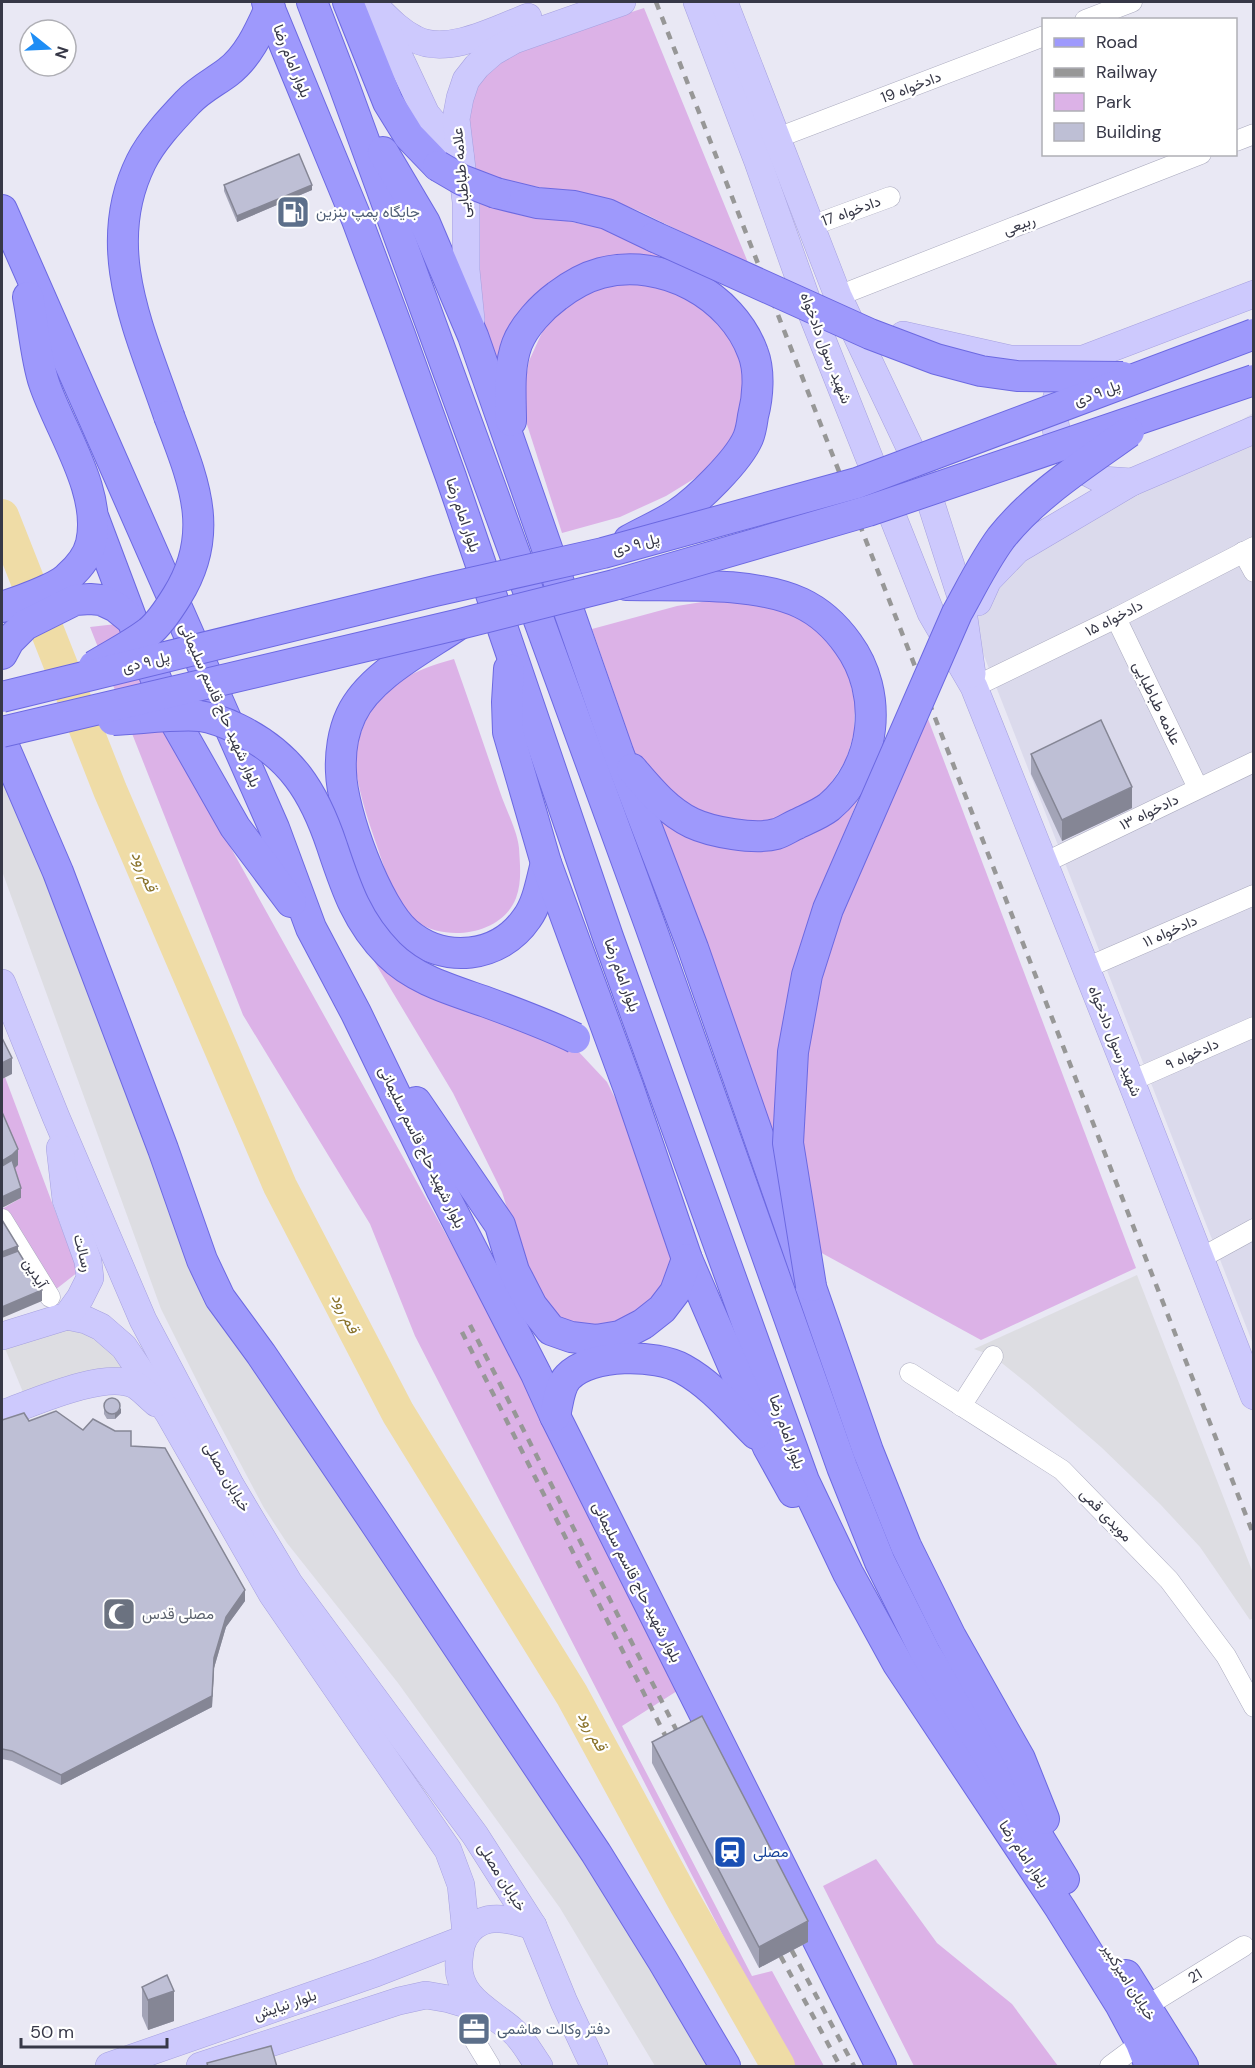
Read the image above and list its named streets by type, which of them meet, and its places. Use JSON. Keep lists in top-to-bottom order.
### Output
{
  "streets": {
    "main road": [
      "بلوار امام رضا",
      "پل ۹ دی",
      "بلوار شهید حاج قاسم سلیمانی",
      "خیابان امیرکبیر"
    ],
    "street": [
      "دادخواه 19",
      "علامه طباطبایی",
      "دادخواه 17",
      "ربیعی",
      "شهید رسول دادخواه",
      "دادخواه ۱۵",
      "دادخواه ۱۳",
      "دادخواه ۱۱",
      "دادخواه ۹",
      "رسالت",
      "آیدین",
      "خیابان مصلی",
      "مویدی قمی",
      "21",
      "بلوار نیایش"
    ]
  },
  "crossings": [
    ["بلوار امام رضا", "خیابان امیرکبیر"],
    ["دادخواه 19", "شهید رسول دادخواه"],
    ["علامه طباطبایی", "دادخواه ۱۵"],
    ["علامه طباطبایی", "دادخواه ۱۳"],
    ["دادخواه 17", "شهید رسول دادخواه"],
    ["ربیعی", "شهید رسول دادخواه"],
    ["شهید رسول دادخواه", "دادخواه ۱۵"],
    ["شهید رسول دادخواه", "دادخواه ۱۳"],
    ["شهید رسول دادخواه", "دادخواه ۱۱"],
    ["شهید رسول دادخواه", "دادخواه ۹"],
    ["رسالت", "آیدین"],
    ["رسالت", "خیابان مصلی"],
    ["آیدین", "خیابان مصلی"],
    ["خیابان مصلی", "بلوار نیایش"],
    ["21", "خیابان امیرکبیر"]
  ],
  "water": ["قم رود"],
  "places": {
    "fuel station": ["جایگاه پمپ بنزین"],
    "mosque": ["مصلی قدس"],
    "station": ["مصلی"],
    "office": ["دفتر وکالت هاشمی"]
  },
  "legend": [
    "Road",
    "Railway",
    "Park",
    "Building"
  ],
  "scale_bar": "50 m",
  "north": "right"
}
